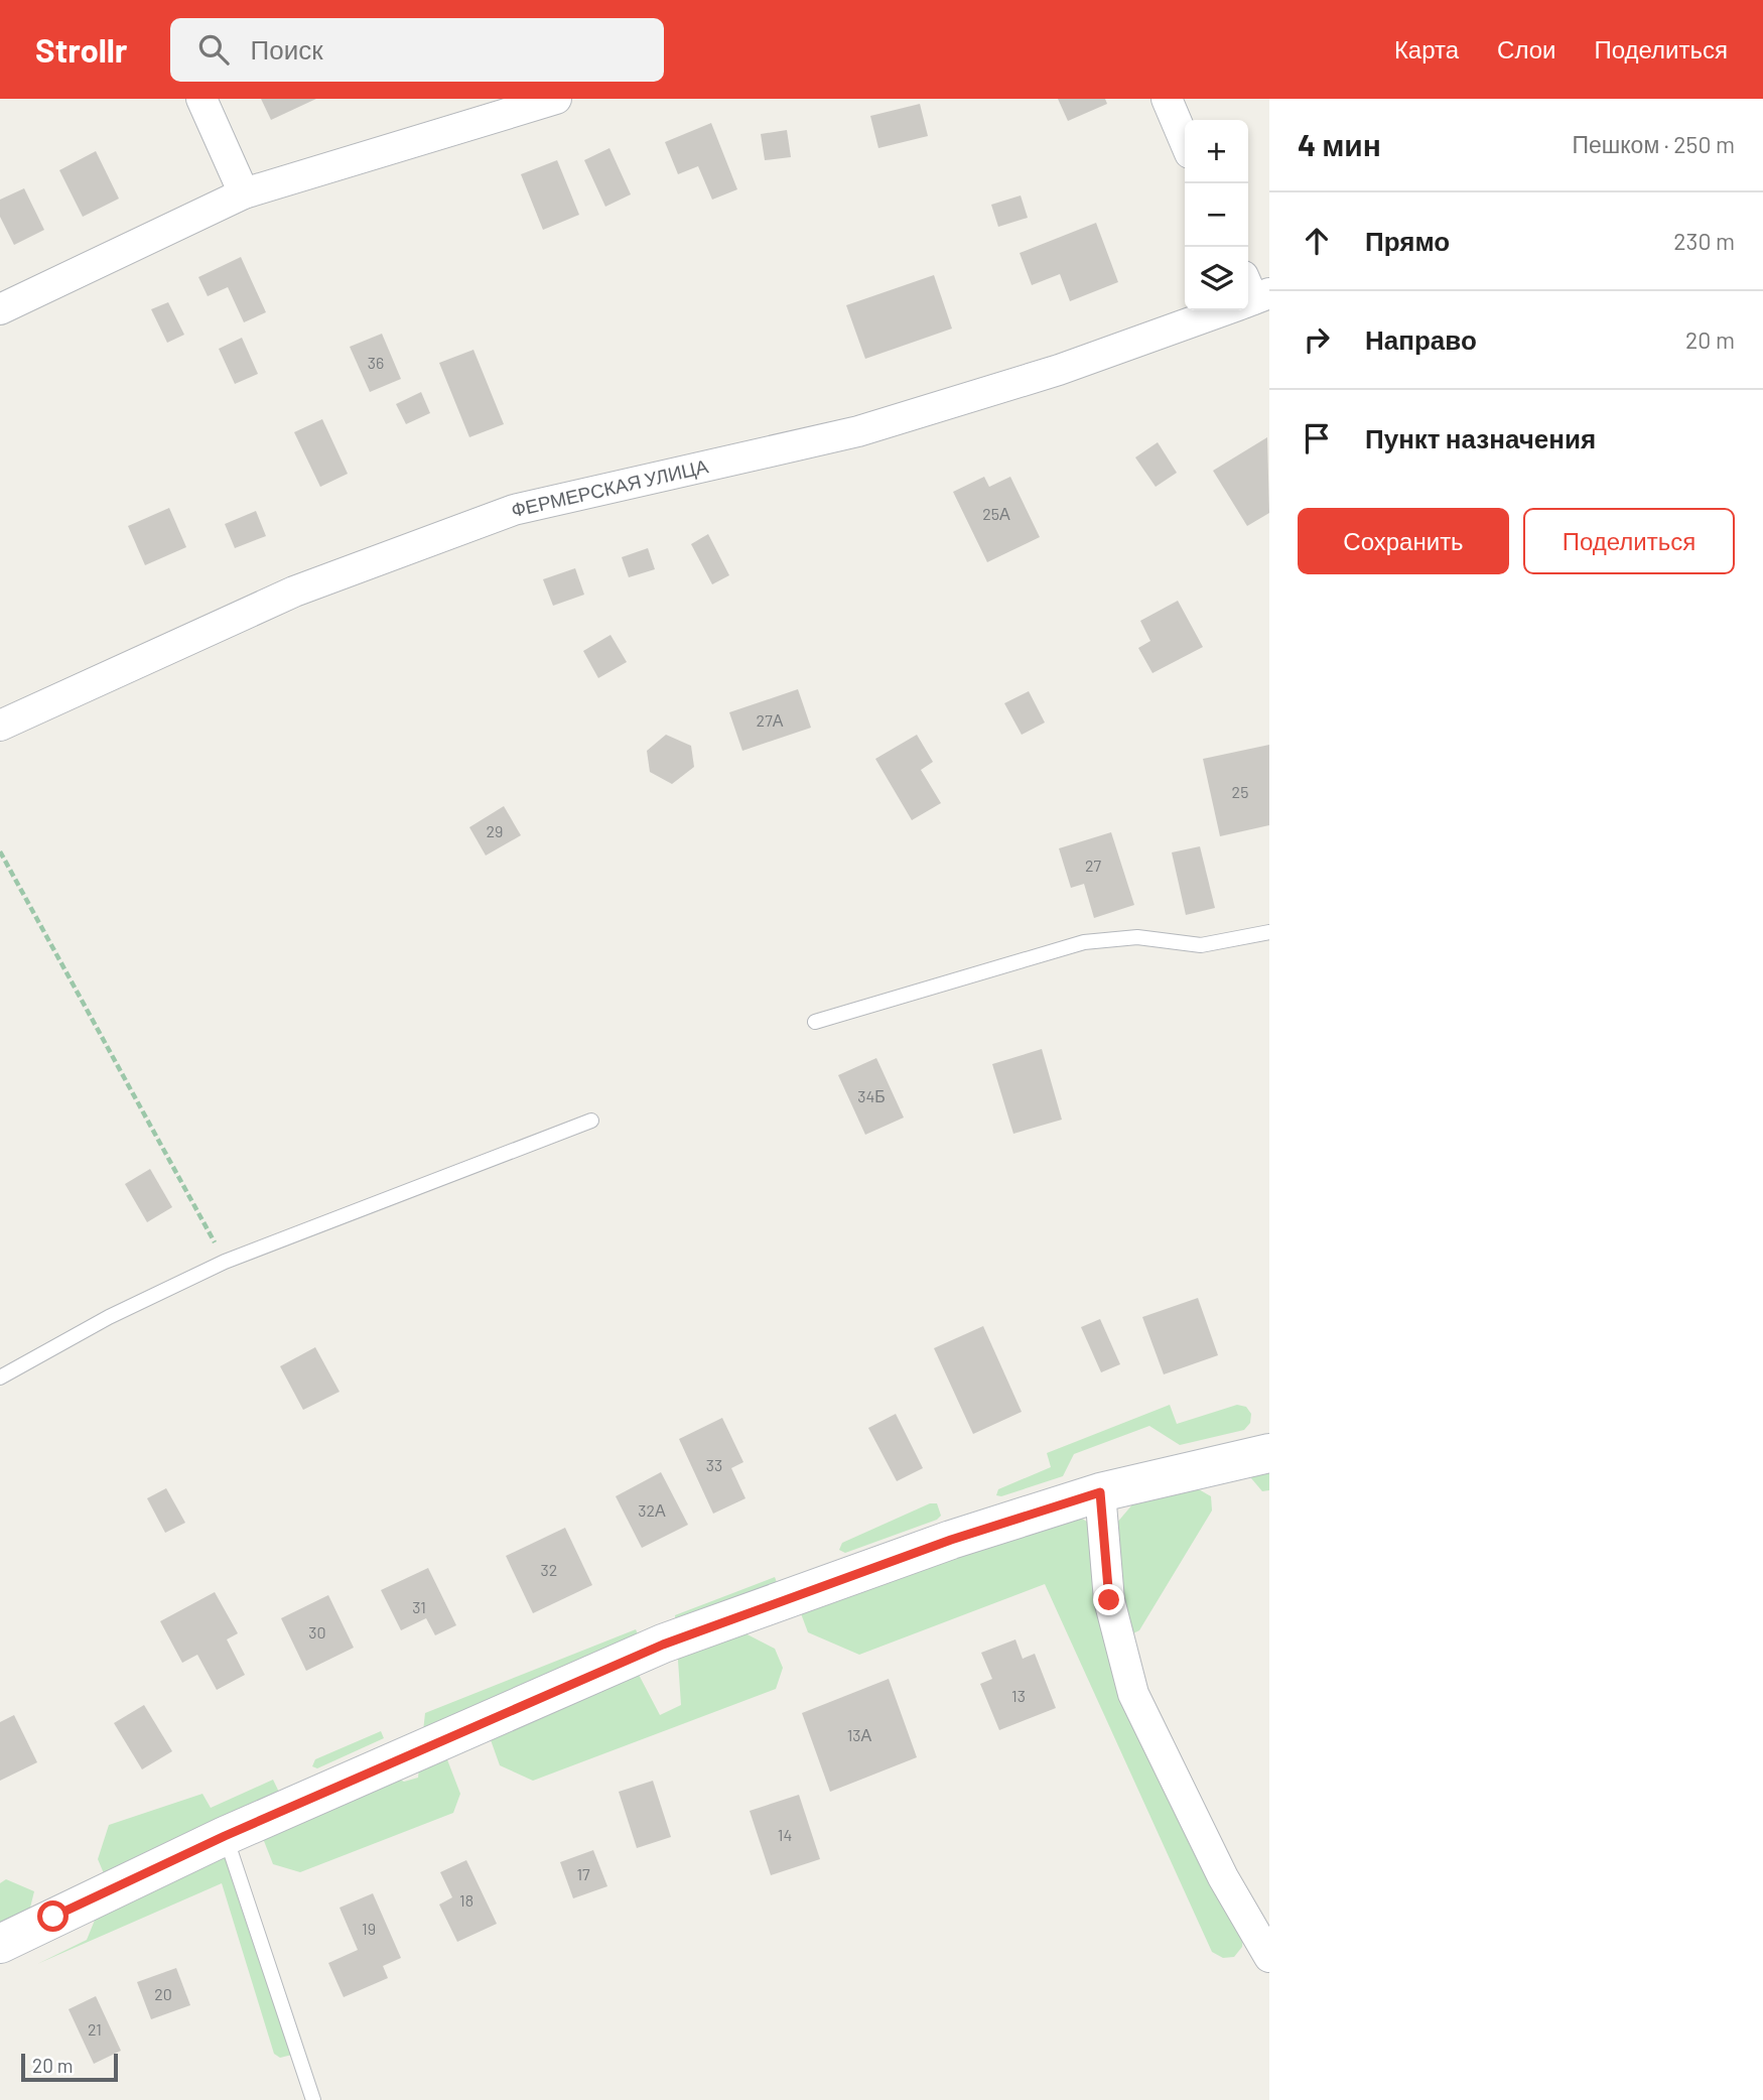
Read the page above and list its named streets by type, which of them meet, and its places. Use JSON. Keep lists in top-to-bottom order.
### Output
{
  "streets": {
    "street": ["ФЕРМЕРСКАЯ УЛИЦА"]
  },
  "house_numbers": [
    "36",
    "25А",
    "27А",
    "25",
    "29",
    "27",
    "34Б",
    "33",
    "32А",
    "32",
    "31",
    "30",
    "13",
    "13А",
    "14",
    "17",
    "18",
    "19",
    "20",
    "21"
  ],
  "scale_bar": "20 m",
  "page": {
    "header": "Strollr",
    "search": "Поиск",
    "nav": ["Карта", "Слои", "Поделиться"],
    "heading": ["4 мин", "Пешком · 250 m"],
    "map_buttons": ["+", "−"],
    "list": [
      ["Прямо", "230 m"],
      ["Направо", "20 m"],
      "Пункт назначения"
    ],
    "buttons": ["Сохранить", "Поделиться"],
    "scale": "20 m"
  }
}
